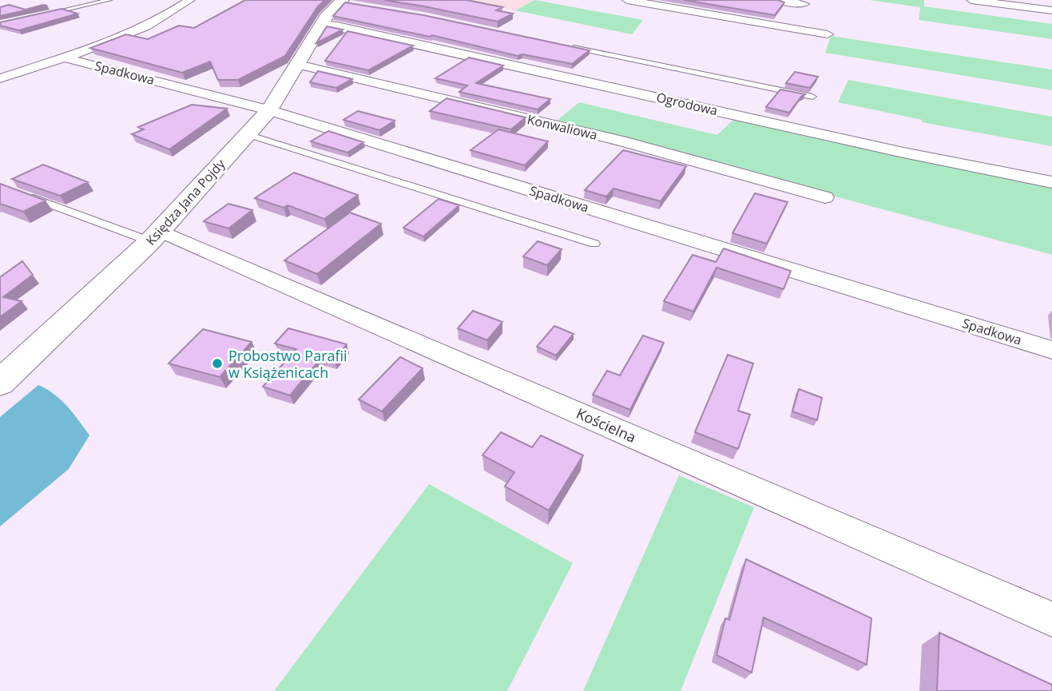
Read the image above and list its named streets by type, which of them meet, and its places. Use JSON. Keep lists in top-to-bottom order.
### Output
{
  "streets": {
    "street": [
      "Spadkowa",
      "Ogrodowa",
      "Konwaliowa",
      "Księdza Jana Pojdy",
      "Kościelna"
    ]
  },
  "crossings": [
    ["Spadkowa", "Księdza Jana Pojdy"],
    ["Ogrodowa", "Księdza Jana Pojdy"],
    ["Konwaliowa", "Księdza Jana Pojdy"],
    ["Księdza Jana Pojdy", "Kościelna"]
  ],
  "places": ["Probostwo Parafii w Książenicach"]
}
